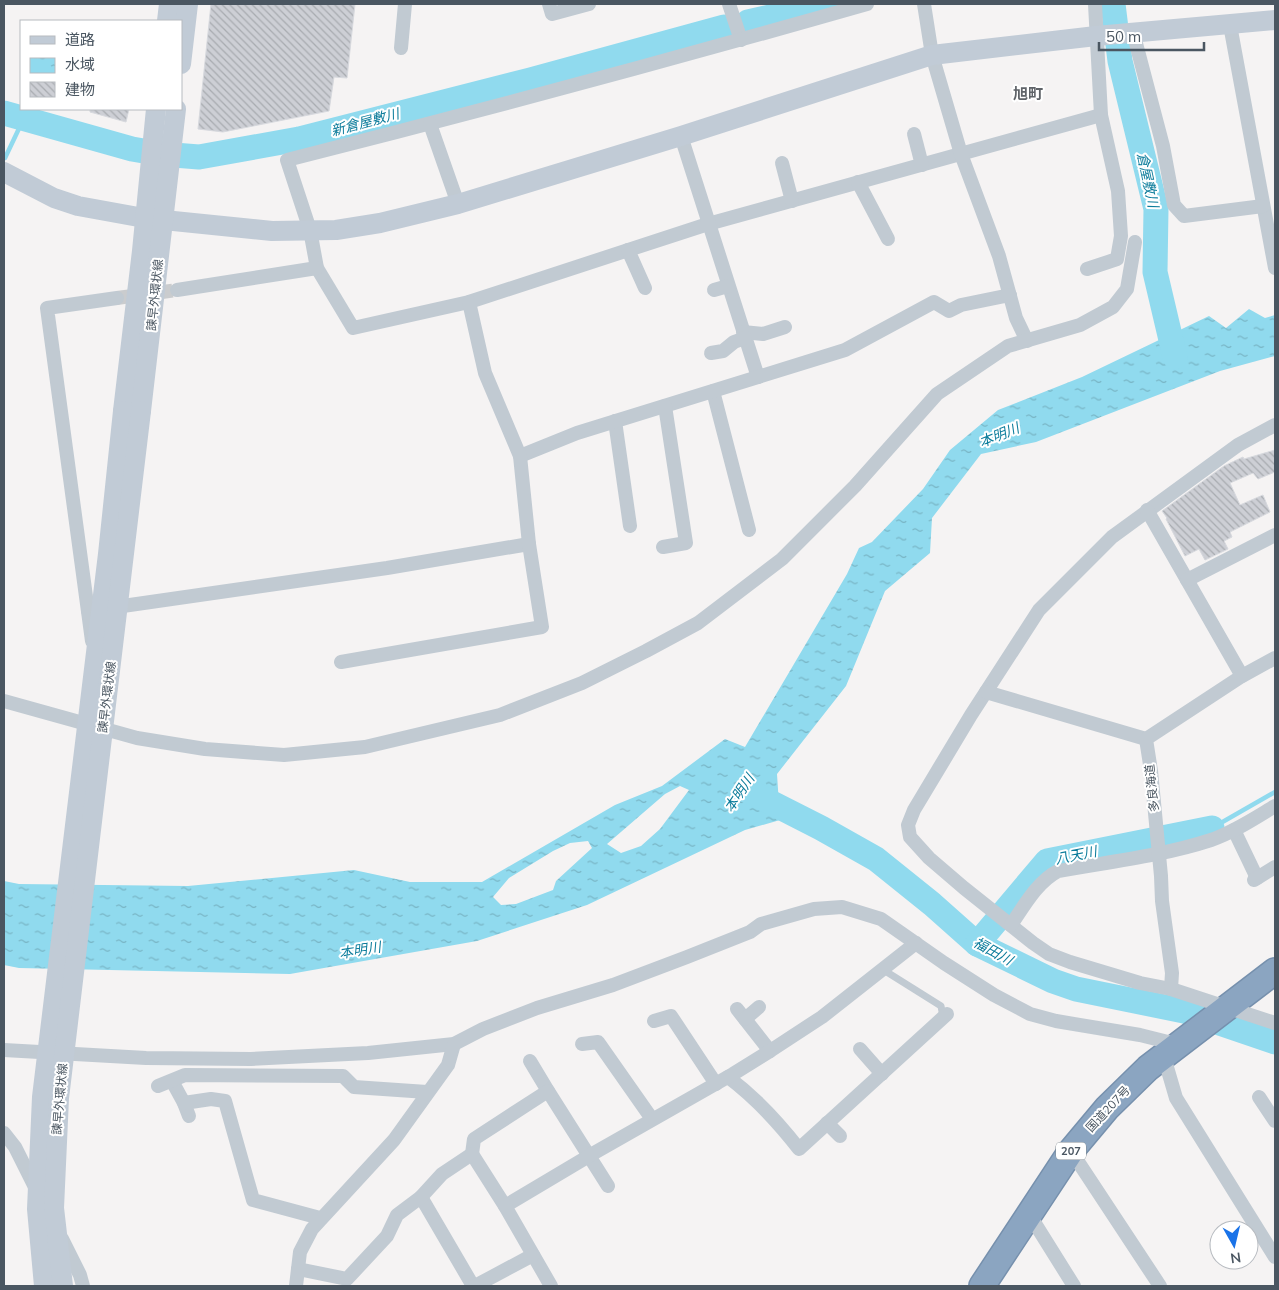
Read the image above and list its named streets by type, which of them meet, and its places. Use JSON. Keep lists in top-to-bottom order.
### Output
{
  "streets": {
    "highway": ["国道207号", "207"],
    "main road": ["諫早外環状線"],
    "street": ["多良海道"]
  },
  "districts": ["旭町"],
  "water": [
    "新倉屋敷川",
    "倉屋敷川",
    "本明川",
    "八天川",
    "福田川"
  ],
  "legend": ["道路", "水域", "建物"],
  "scale_bar": "50 m",
  "north": "bottom"
}
